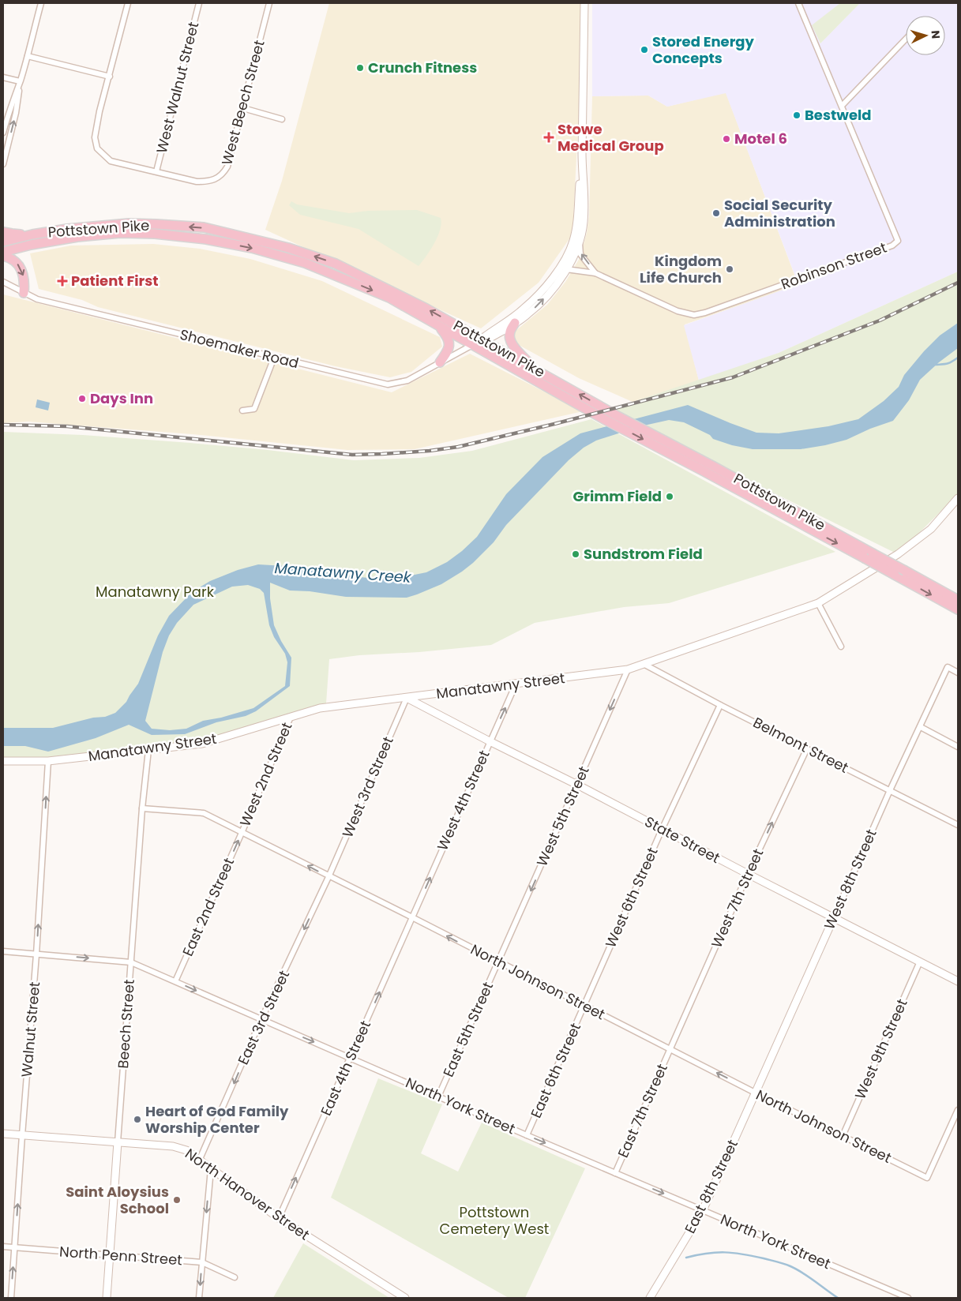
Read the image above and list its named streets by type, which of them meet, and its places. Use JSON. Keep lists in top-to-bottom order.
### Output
{
  "streets": {
    "highway": ["Pottstown Pike"],
    "street": [
      "West Walnut Street",
      "West Beech Street",
      "Robinson Street",
      "Shoemaker Road",
      "Manatawny Street",
      "Belmont Street",
      "West 2nd Street",
      "West 3rd Street",
      "West 4th Street",
      "West 5th Street",
      "State Street",
      "West 8th Street",
      "West 6th Street",
      "West 7th Street",
      "East 2nd Street",
      "North Johnson Street",
      "East 3rd Street",
      "Beech Street",
      "Walnut Street",
      "East 5th Street",
      "West 9th Street",
      "East 4th Street",
      "East 6th Street",
      "North York Street",
      "East 7th Street",
      "East 8th Street",
      "North Hanover Street",
      "North Penn Street"
    ]
  },
  "crossings": [
    ["West Walnut Street", "West Beech Street"],
    ["Pottstown Pike", "Shoemaker Road"],
    ["Robinson Street", "Shoemaker Road"],
    ["Manatawny Street", "Belmont Street"],
    ["Manatawny Street", "West 2nd Street"],
    ["Manatawny Street", "West 3rd Street"],
    ["Manatawny Street", "West 4th Street"],
    ["Manatawny Street", "West 5th Street"],
    ["Manatawny Street", "State Street"],
    ["Manatawny Street", "Beech Street"],
    ["Manatawny Street", "Walnut Street"],
    ["Belmont Street", "West 8th Street"],
    ["Belmont Street", "West 6th Street"],
    ["Belmont Street", "West 7th Street"],
    ["West 2nd Street", "East 2nd Street"],
    ["West 2nd Street", "North Johnson Street"],
    ["West 3rd Street", "State Street"],
    ["West 3rd Street", "North Johnson Street"],
    ["West 3rd Street", "East 3rd Street"],
    ["West 4th Street", "State Street"],
    ["West 4th Street", "North Johnson Street"],
    ["West 4th Street", "East 4th Street"],
    ["West 5th Street", "State Street"],
    ["West 5th Street", "North Johnson Street"],
    ["West 5th Street", "East 5th Street"],
    ["State Street", "West 8th Street"],
    ["State Street", "West 6th Street"],
    ["State Street", "West 7th Street"],
    ["State Street", "West 9th Street"],
    ["West 8th Street", "North Johnson Street"],
    ["West 8th Street", "East 8th Street"],
    ["West 6th Street", "North Johnson Street"],
    ["West 6th Street", "East 6th Street"],
    ["West 7th Street", "North Johnson Street"],
    ["West 7th Street", "East 7th Street"],
    ["East 2nd Street", "North Johnson Street"],
    ["East 2nd Street", "North York Street"],
    ["North Johnson Street", "East 3rd Street"],
    ["North Johnson Street", "Beech Street"],
    ["North Johnson Street", "East 5th Street"],
    ["North Johnson Street", "West 9th Street"],
    ["North Johnson Street", "East 4th Street"],
    ["North Johnson Street", "East 6th Street"],
    ["North Johnson Street", "East 7th Street"],
    ["North Johnson Street", "East 8th Street"],
    ["East 3rd Street", "North York Street"],
    ["East 3rd Street", "North Hanover Street"],
    ["Beech Street", "North York Street"],
    ["Beech Street", "North Hanover Street"],
    ["Beech Street", "North Penn Street"],
    ["Walnut Street", "North York Street"],
    ["Walnut Street", "North Hanover Street"],
    ["Walnut Street", "North Penn Street"],
    ["East 5th Street", "North York Street"],
    ["East 4th Street", "North York Street"],
    ["East 4th Street", "North Hanover Street"],
    ["East 6th Street", "North York Street"],
    ["North York Street", "East 7th Street"],
    ["North York Street", "East 8th Street"]
  ],
  "one_way": [
    "West 4th Street",
    "West 5th Street",
    "West 7th Street",
    "East 2nd Street",
    "East 3rd Street",
    "Walnut Street",
    "East 4th Street",
    "North York Street"
  ],
  "water": ["Manatawny Creek"],
  "parks": ["Manatawny Park", "Pottstown Cemetery West"],
  "places": {
    "other": [
      "Stored Energy Concepts",
      "Crunch Fitness",
      "Bestweld",
      "Motel 6",
      "Social Security Administration",
      "Kingdom Life Church",
      "Days Inn",
      "Grimm Field",
      "Sundstrom Field",
      "Heart of God Family Worship Center",
      "Saint Aloysius School"
    ],
    "health": ["Stowe Medical Group", "Patient First"]
  },
  "north": "right"
}
